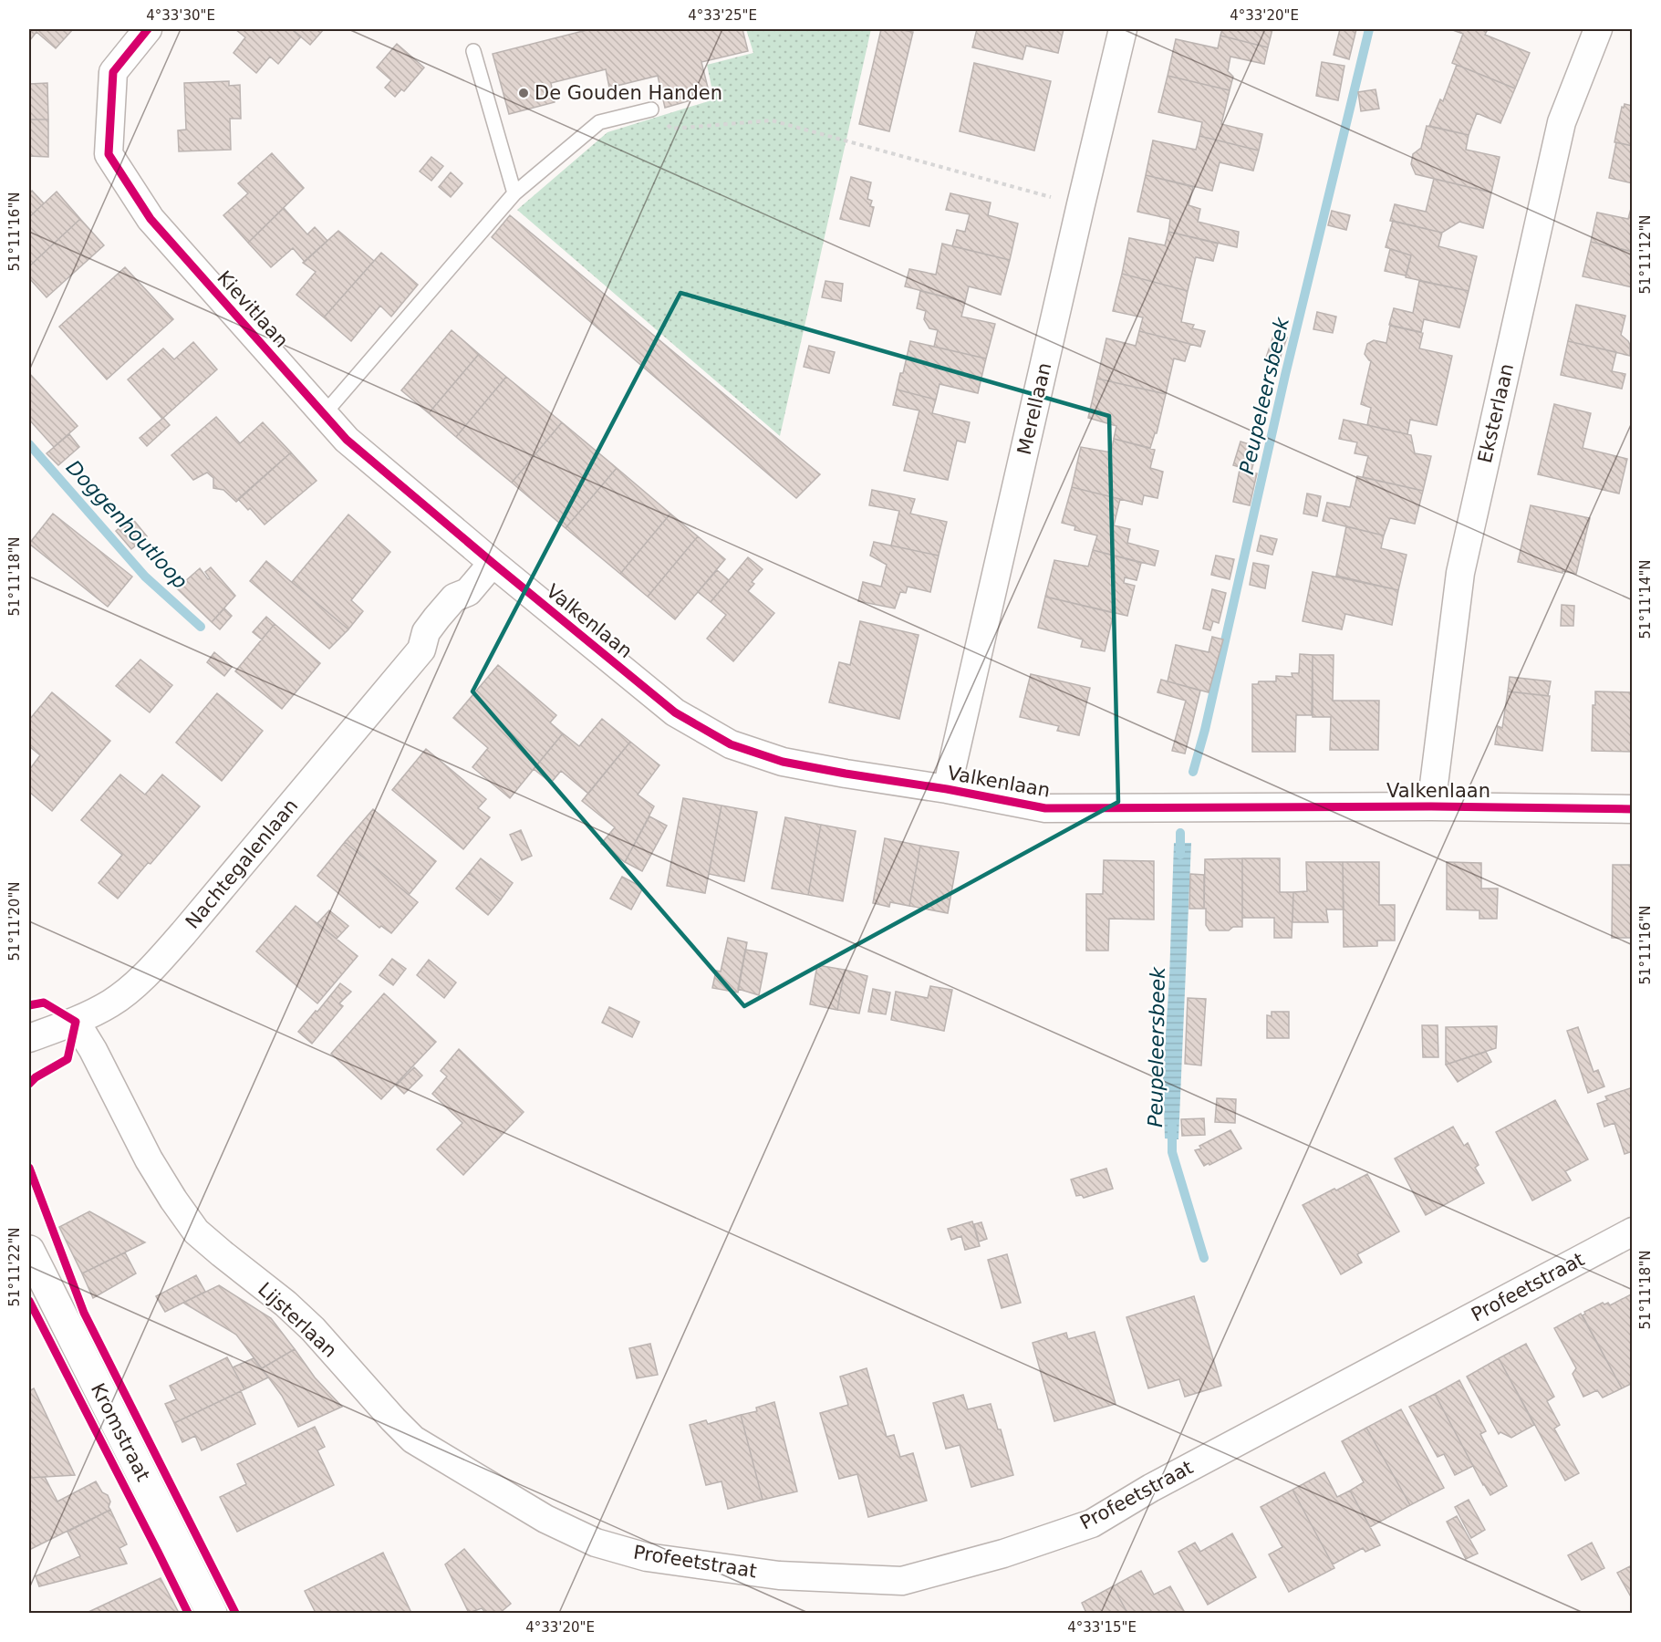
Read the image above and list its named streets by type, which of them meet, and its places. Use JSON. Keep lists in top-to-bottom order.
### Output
{
  "streets": {
    "main road": ["Kromstraat"],
    "street": [
      "Kievitlaan",
      "Merellaan",
      "Eksterlaan",
      "Valkenlaan",
      "Nachtegalenlaan",
      "Profeetstraat",
      "Lijsterlaan"
    ]
  },
  "crossings": [
    ["Kievitlaan", "Valkenlaan"],
    ["Kievitlaan", "Nachtegalenlaan"],
    ["Merellaan", "Valkenlaan"],
    ["Eksterlaan", "Valkenlaan"],
    ["Valkenlaan", "Nachtegalenlaan"],
    ["Nachtegalenlaan", "Lijsterlaan"],
    ["Profeetstraat", "Lijsterlaan"]
  ],
  "water": ["Peupeleersbeek", "Doggenhoutloop"],
  "places": ["De Gouden Handen"],
  "coordinates": [
    "4°33'30\"E",
    "4°33'25\"E",
    "4°33'20\"E",
    "51°11'16\"N",
    "51°11'12\"N",
    "51°11'18\"N",
    "51°11'14\"N",
    "51°11'20\"N",
    "51°11'22\"N",
    "4°33'15\"E"
  ]
}
